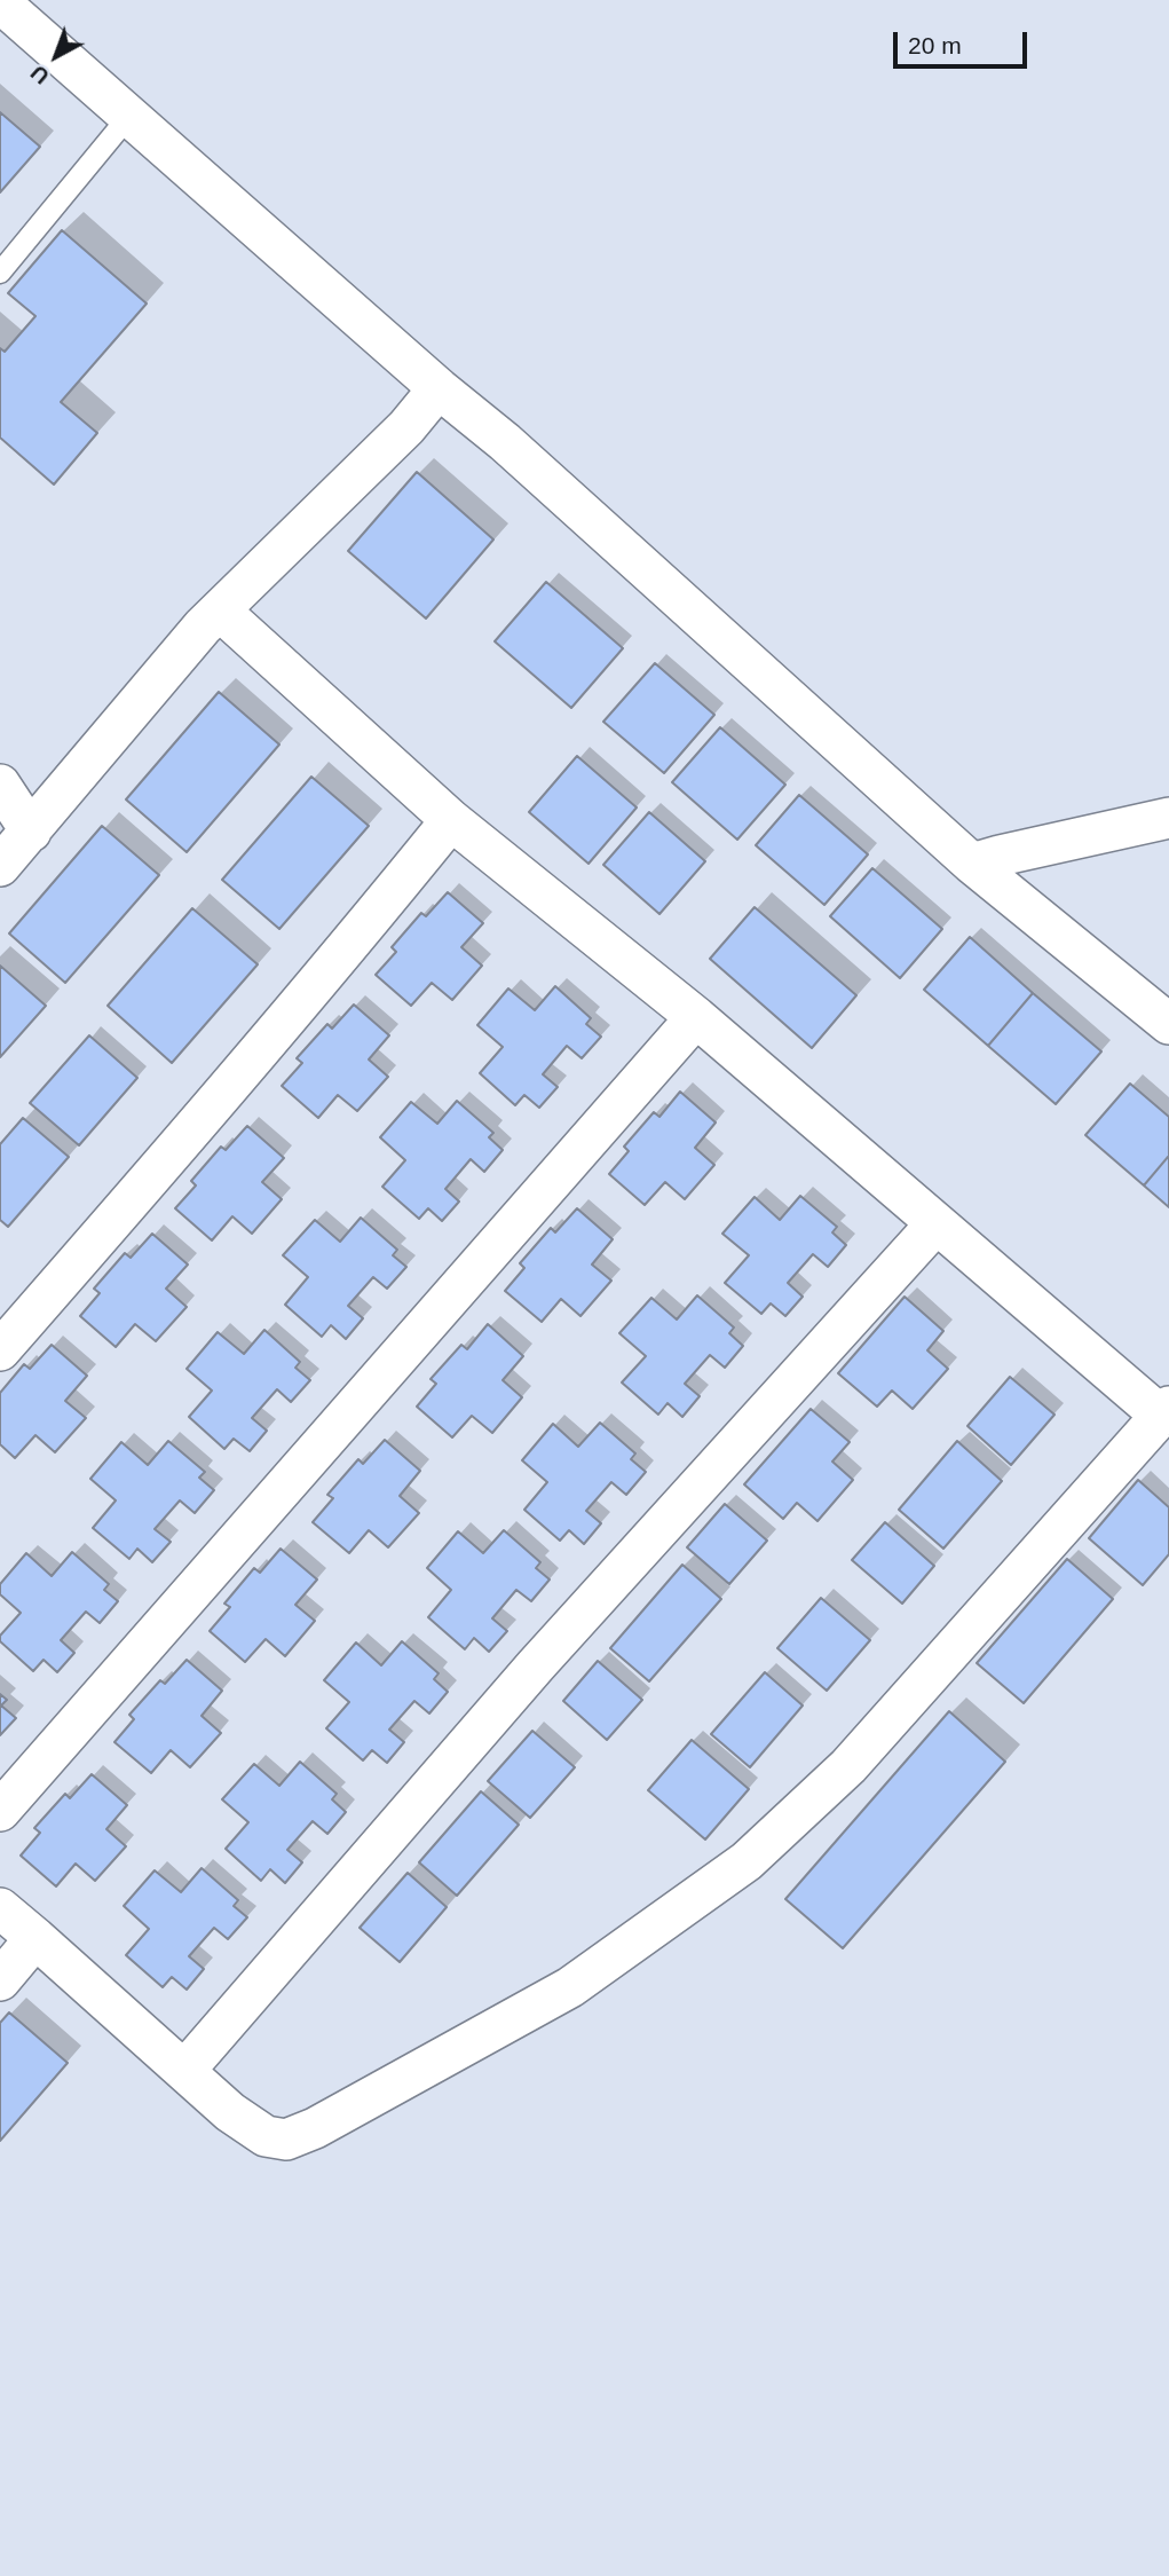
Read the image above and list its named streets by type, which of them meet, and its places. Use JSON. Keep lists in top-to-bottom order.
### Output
{
  "scale_bar": "20 m",
  "north": "bottom left"
}
